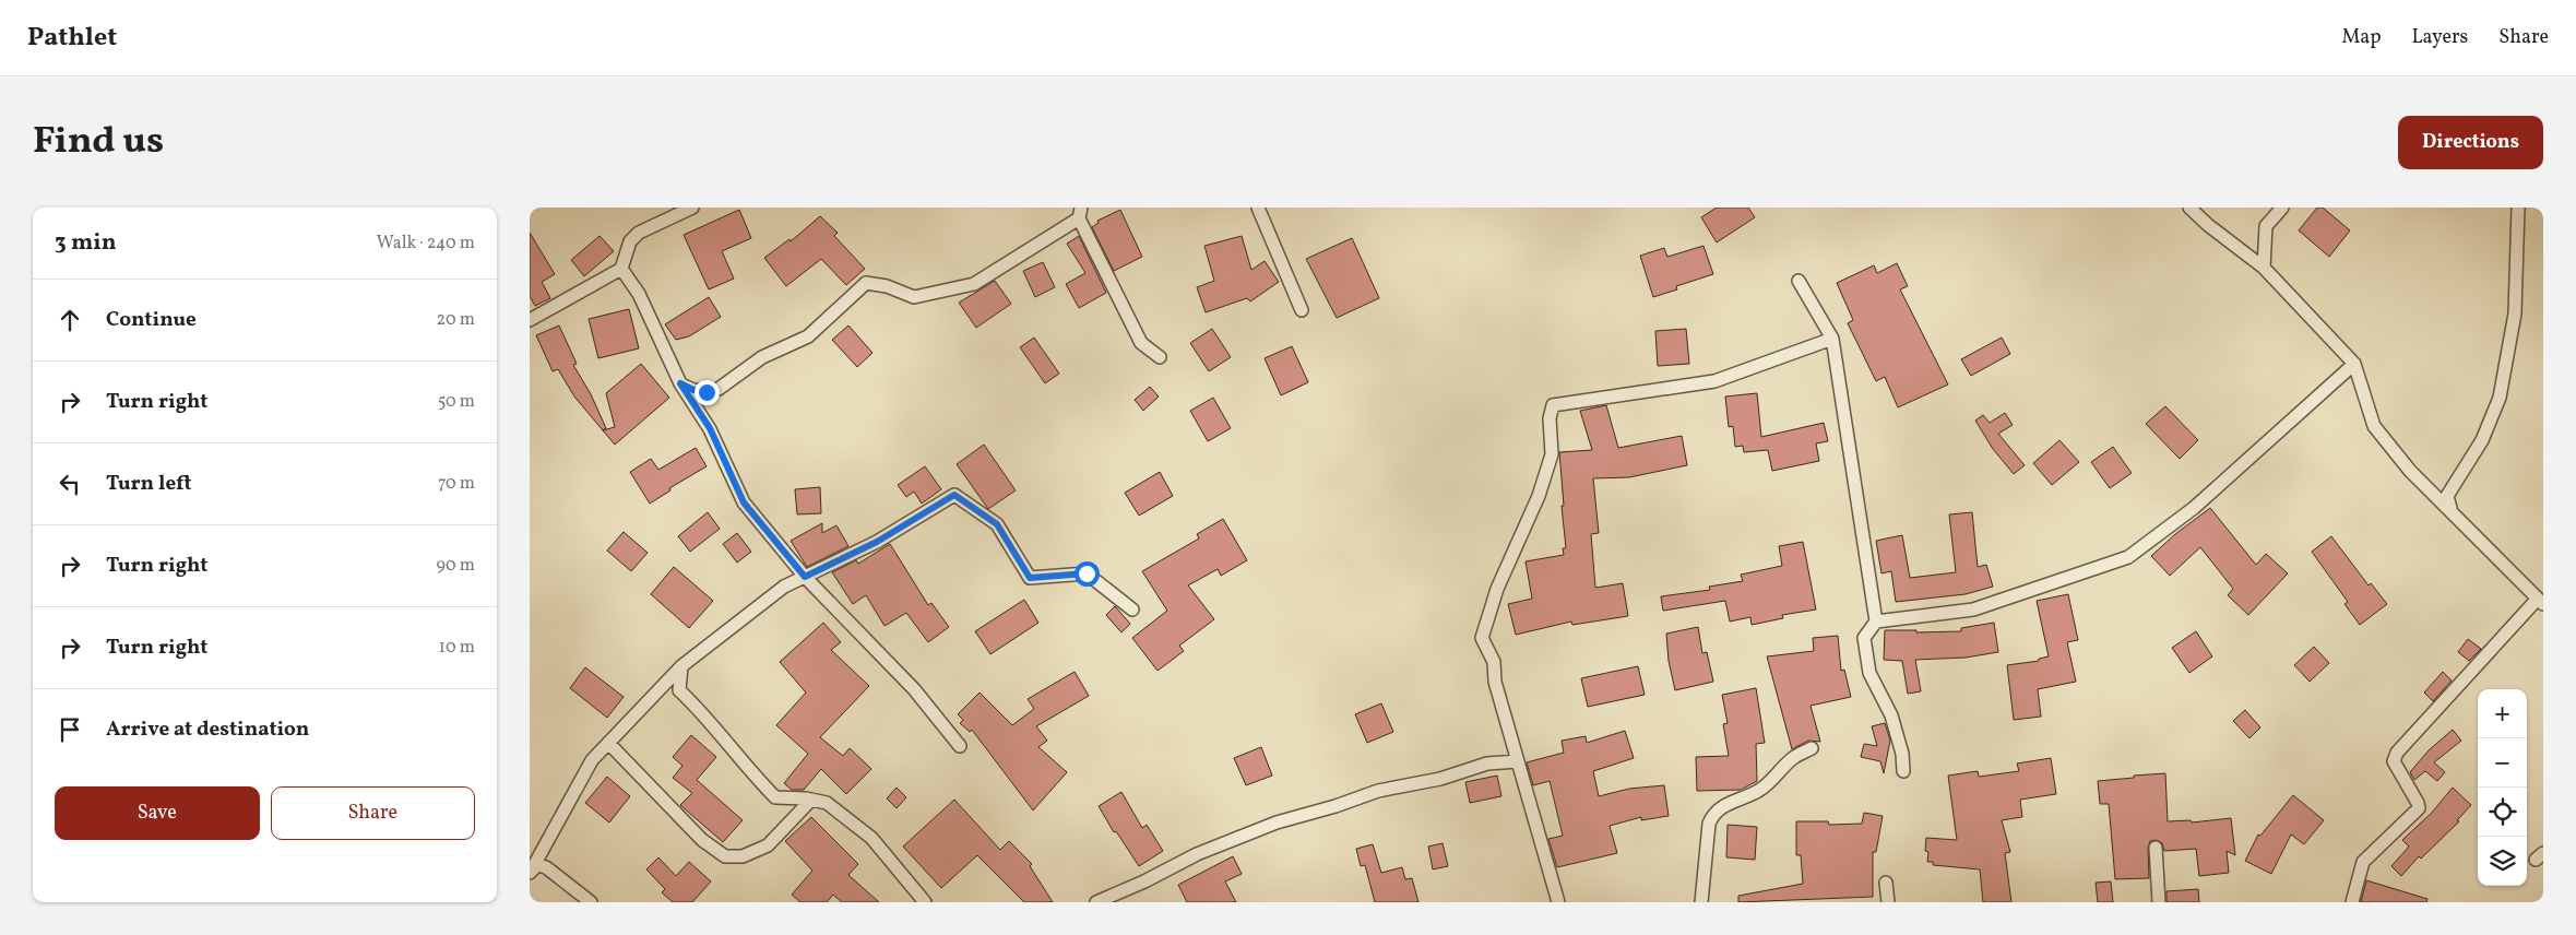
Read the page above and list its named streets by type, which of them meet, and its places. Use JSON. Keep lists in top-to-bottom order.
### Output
{
  "page": {
    "header": "Pathlet",
    "nav": ["Map", "Layers", "Share"],
    "title": "Find us",
    "buttons": [
      "Directions",
      ["Save", "Share"]
    ],
    "heading": ["3 min", "Walk · 240 m"],
    "list": [
      ["Continue", "20 m"],
      ["Turn right", "50 m"],
      ["Turn left", "70 m"],
      ["Turn right", "90 m"],
      ["Turn right", "10 m"],
      "Arrive at destination"
    ],
    "map_buttons": ["+", "−"]
  }
}
